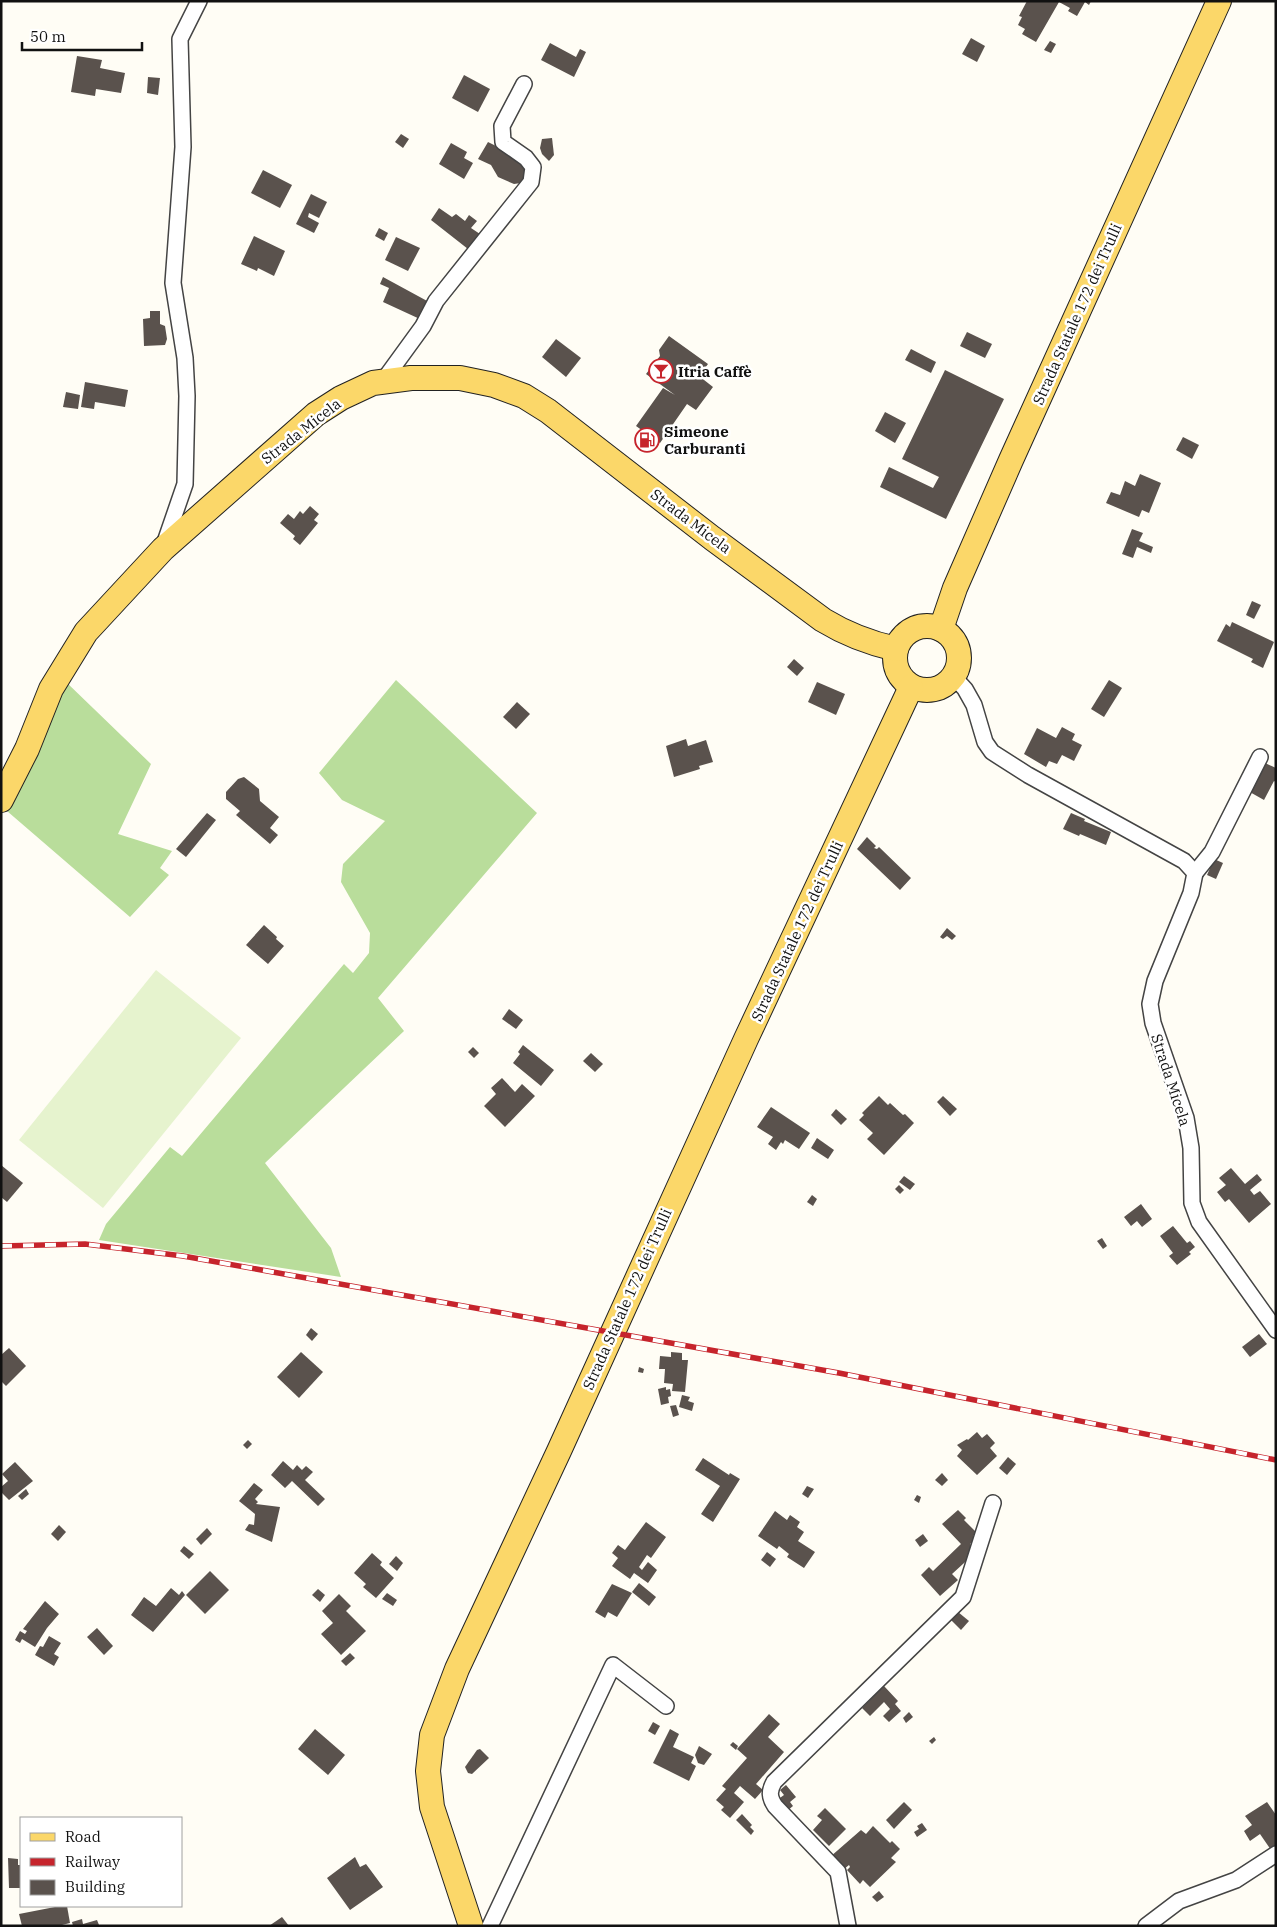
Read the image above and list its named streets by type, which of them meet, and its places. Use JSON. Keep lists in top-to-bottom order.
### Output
{
  "streets": {
    "main road": ["Strada Statale 172 dei Trulli", "Strada Micela"]
  },
  "crossings": [
    ["Strada Statale 172 dei Trulli", "Strada Micela"]
  ],
  "places": {
    "bar": ["Itria Caffè"],
    "fuel station": ["Simeone Carburanti"]
  },
  "legend": ["Road", "Railway", "Building"],
  "scale_bar": "50 m"
}
